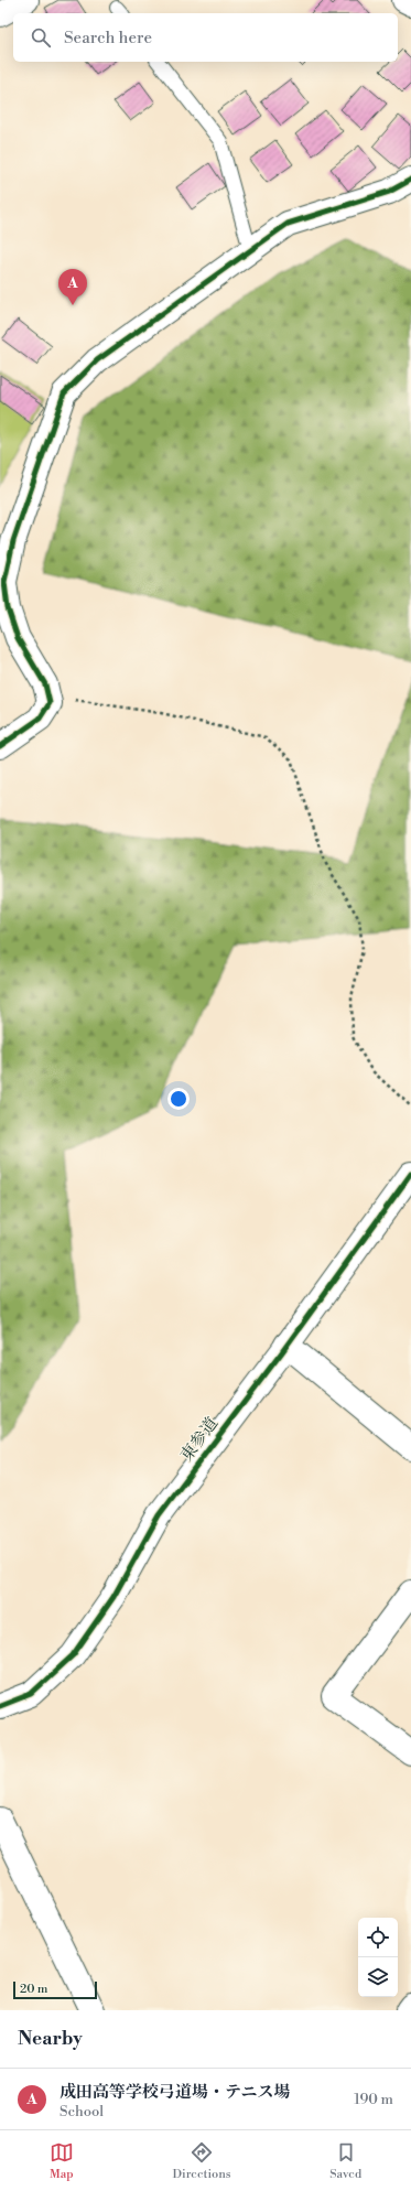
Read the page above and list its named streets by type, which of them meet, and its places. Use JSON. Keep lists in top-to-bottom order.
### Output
{
  "streets": {
    "street": ["東参道"]
  },
  "scale_bar": "20 m",
  "page": {
    "search": "Search here",
    "pins": "A",
    "scale": "20 m",
    "heading": "Nearby",
    "list": [
      {
        "mark": "A",
        "name": "成田高等学校弓道場・テニス場",
        "note": "School",
        "value": "190 m"
      }
    ],
    "nav": ["Map", "Directions", "Saved"]
  }
}
